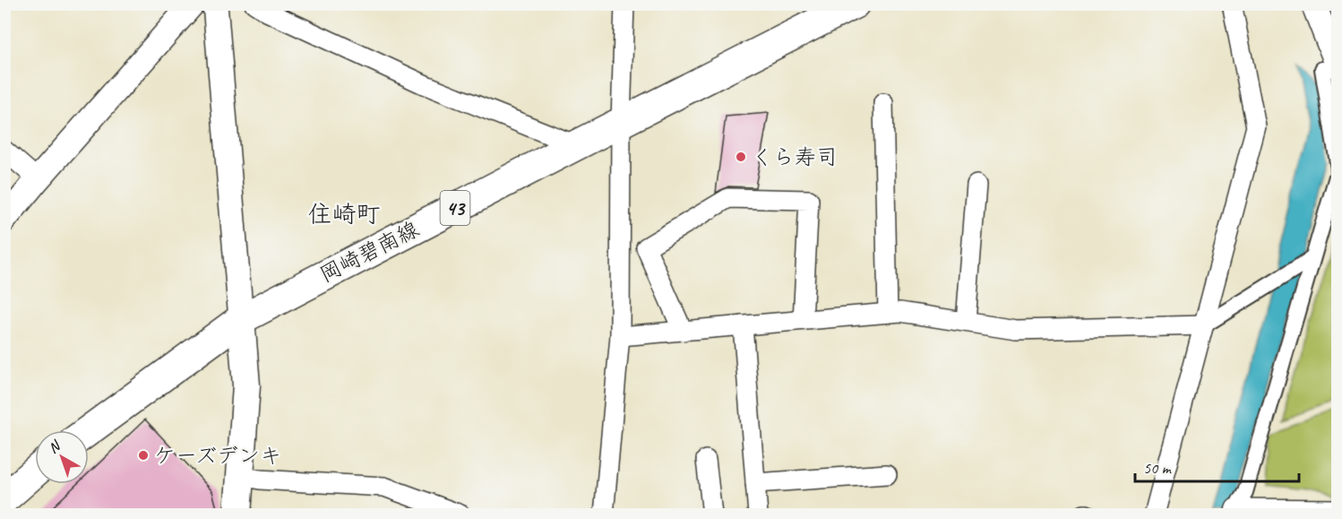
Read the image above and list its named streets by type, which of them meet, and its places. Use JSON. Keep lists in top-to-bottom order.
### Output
{
  "streets": {
    "main road": ["43", "岡崎碧南線"]
  },
  "districts": ["住崎町"],
  "places": ["くら寿司", "ケーズデンキ"],
  "scale_bar": "50 m",
  "north": "top left"
}
